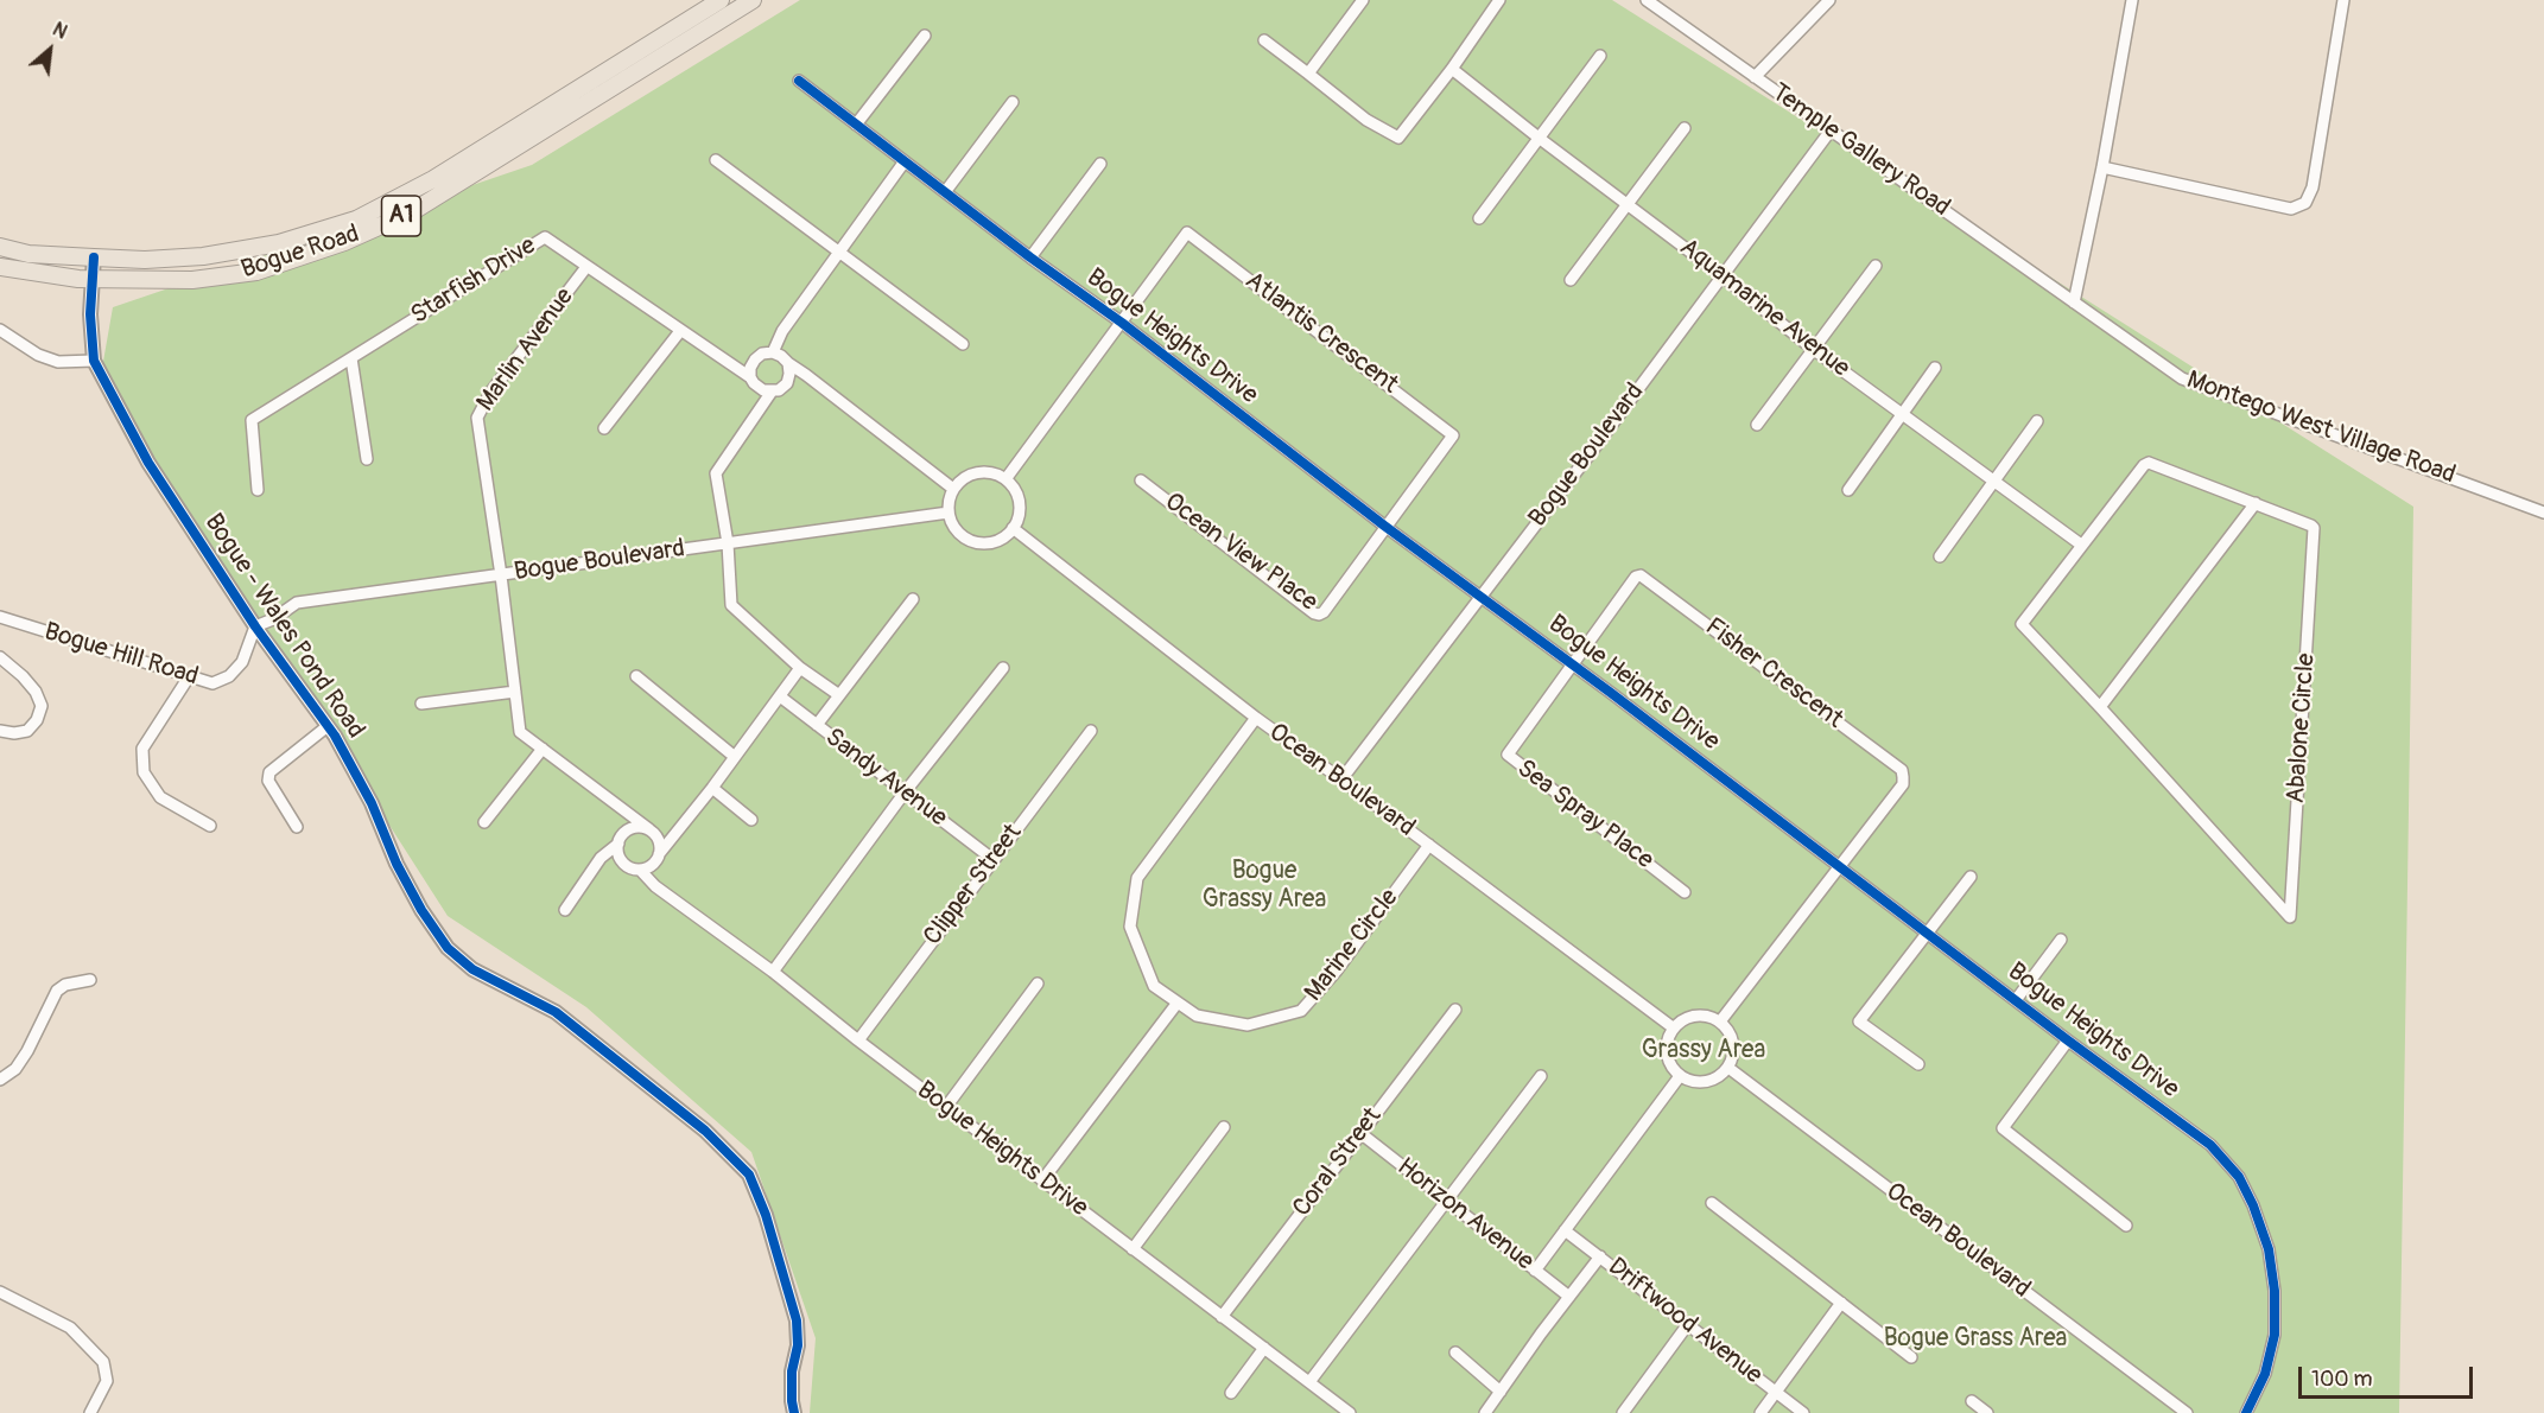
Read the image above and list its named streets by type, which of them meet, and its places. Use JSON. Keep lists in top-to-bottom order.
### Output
{
  "streets": {
    "main road": ["A1", "Bogue Road"],
    "street": [
      "Temple Gallery Road",
      "Starfish Drive",
      "Aquamarine Avenue",
      "Atlantis Crescent",
      "Bogue Heights Drive",
      "Marlin Avenue",
      "Montego West Village Road",
      "Bogue Boulevard",
      "Ocean View Place",
      "Bogue - Wales Pond Road",
      "Bogue Hill Road",
      "Fisher Crescent",
      "Abalone Circle",
      "Sandy Avenue",
      "Ocean Boulevard",
      "Sea Spray Place",
      "Clipper Street",
      "Marine Circle",
      "Coral Street",
      "Horizon Avenue",
      "Driftwood Avenue"
    ]
  },
  "crossings": [
    ["Temple Gallery Road", "Montego West Village Road"],
    ["Temple Gallery Road", "Bogue Boulevard"],
    ["Bogue Road", "Bogue - Wales Pond Road"],
    ["Starfish Drive", "Marlin Avenue"],
    ["Aquamarine Avenue", "Bogue Boulevard"],
    ["Aquamarine Avenue", "Abalone Circle"],
    ["Atlantis Crescent", "Bogue Heights Drive"],
    ["Atlantis Crescent", "Ocean View Place"],
    ["Bogue Heights Drive", "Marlin Avenue"],
    ["Bogue Heights Drive", "Bogue Boulevard"],
    ["Bogue Heights Drive", "Ocean View Place"],
    ["Bogue Heights Drive", "Fisher Crescent"],
    ["Bogue Heights Drive", "Sea Spray Place"],
    ["Bogue Heights Drive", "Clipper Street"],
    ["Bogue Heights Drive", "Coral Street"],
    ["Marlin Avenue", "Bogue Boulevard"],
    ["Bogue Boulevard", "Bogue - Wales Pond Road"],
    ["Bogue Boulevard", "Bogue Hill Road"],
    ["Bogue Boulevard", "Ocean Boulevard"],
    ["Bogue - Wales Pond Road", "Bogue Hill Road"],
    ["Fisher Crescent", "Sea Spray Place"],
    ["Sandy Avenue", "Clipper Street"],
    ["Ocean Boulevard", "Marine Circle"],
    ["Coral Street", "Horizon Avenue"]
  ],
  "parks": ["Bogue Grassy Area", "Grassy Area", "Bogue Grass Area"],
  "scale_bar": "100 m",
  "north": "top right"
}
